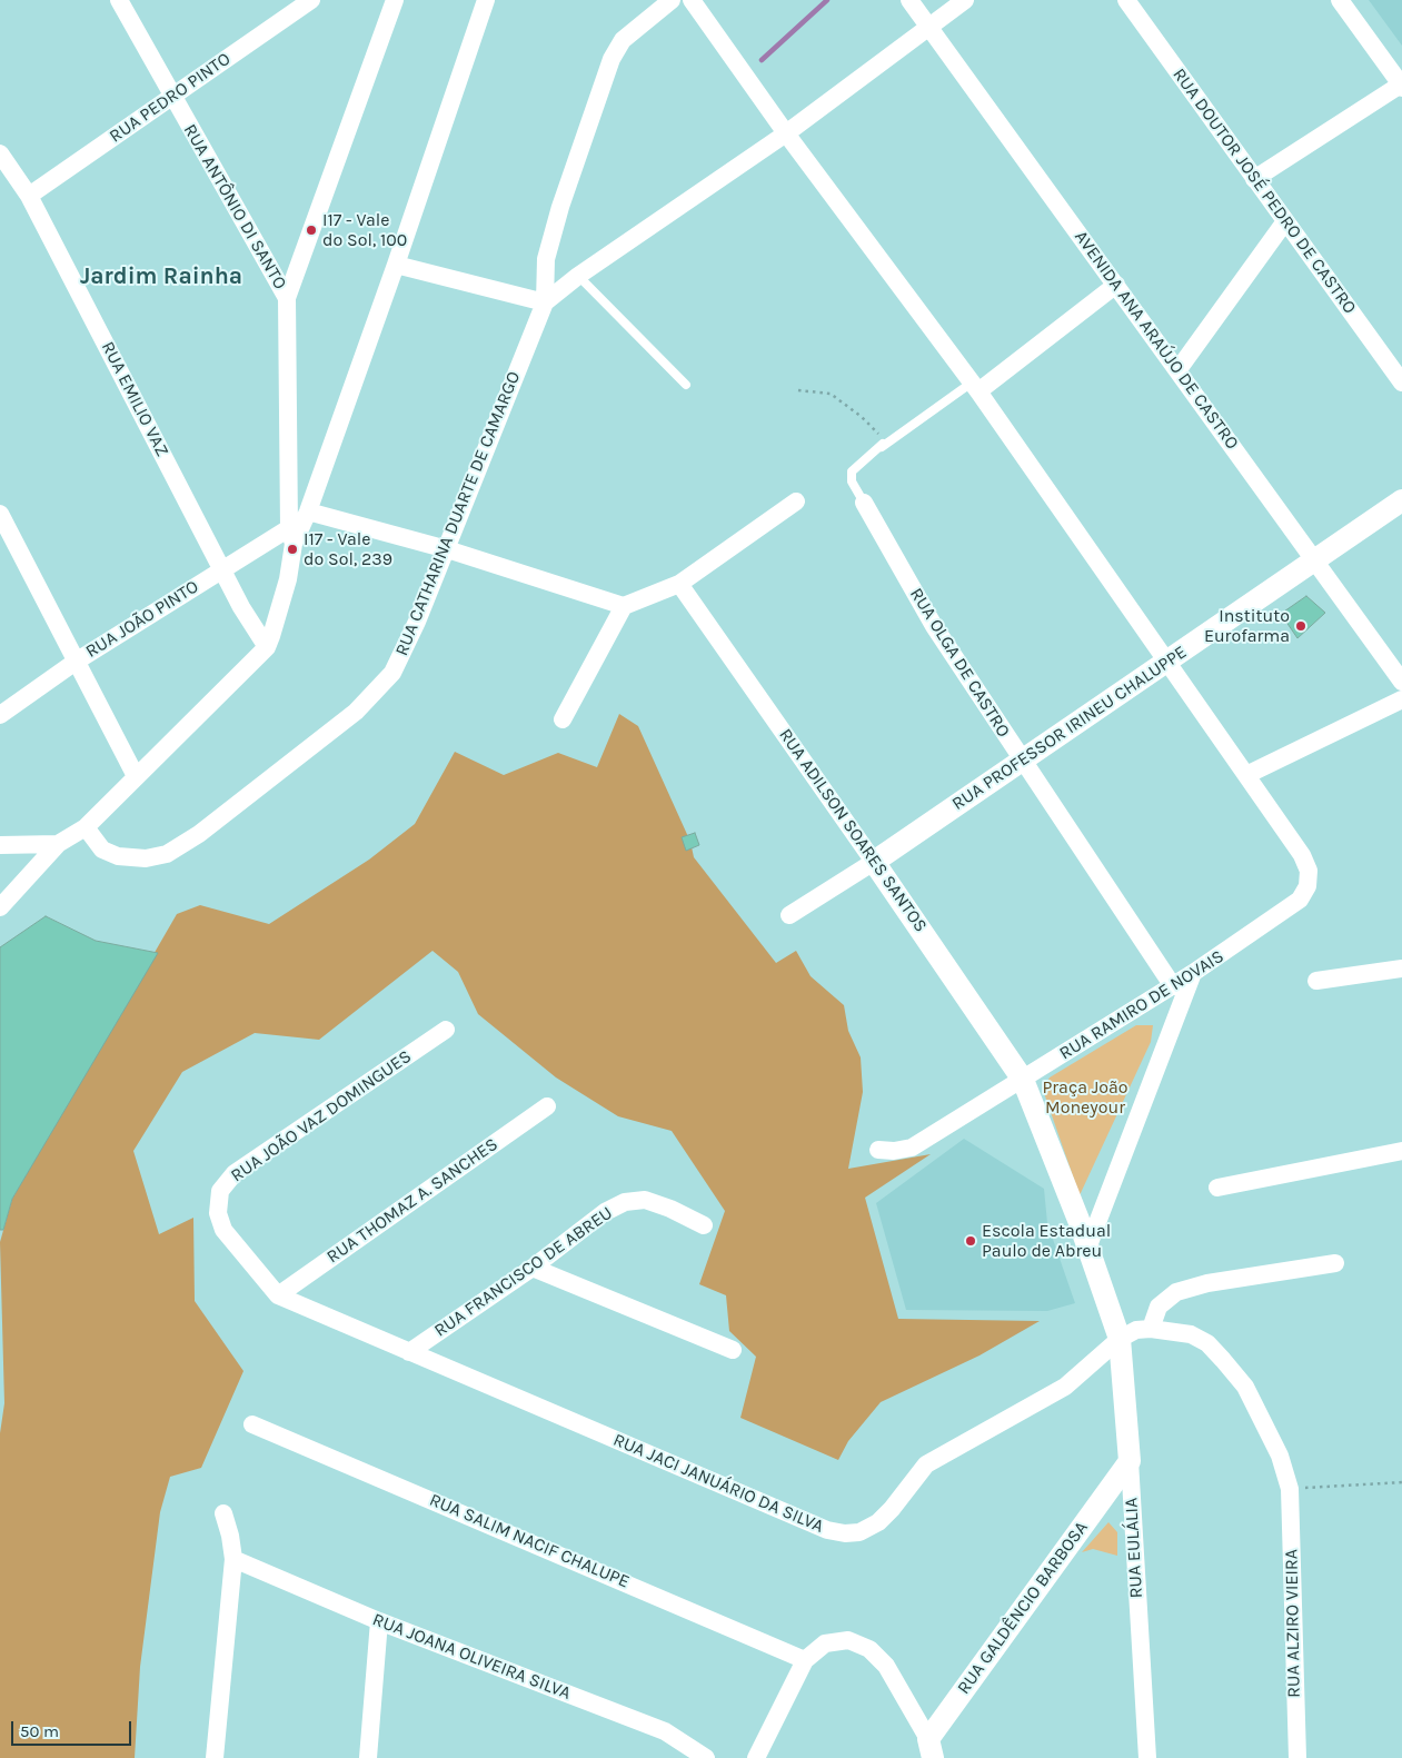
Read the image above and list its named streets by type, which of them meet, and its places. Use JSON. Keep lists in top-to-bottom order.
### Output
{
  "streets": {
    "street": [
      "RUA PEDRO PINTO",
      "RUA DOUTOR JOSÉ PEDRO DE CASTRO",
      "RUA ANTÔNIO DI SANTO",
      "AVENIDA ANA ARAÚJO DE CASTRO",
      "RUA EMILIO VAZ",
      "RUA CATHARINA DUARTE DE CAMARGO",
      "RUA JOÃO PINTO",
      "RUA OLGA DE CASTRO",
      "RUA PROFESSOR IRINEU CHALUPPE",
      "RUA ADILSON SOARES SANTOS",
      "RUA RAMIRO DE NOVAIS",
      "RUA JOÃO VAZ DOMINGUES",
      "RUA THOMAZ A. SANCHES",
      "RUA FRANCISCO DE ABREU",
      "RUA JACI JANUÁRIO DA SILVA",
      "RUA SALIM NACIF CHALUPE",
      "RUA EULÁLIA",
      "RUA GALDÊNCIO BARBOSA",
      "RUA ALZIRO VIEIRA",
      "RUA JOANA OLIVEIRA SILVA"
    ]
  },
  "crossings": [
    ["RUA PEDRO PINTO", "RUA ANTÔNIO DI SANTO"],
    ["RUA PEDRO PINTO", "RUA EMILIO VAZ"],
    ["AVENIDA ANA ARAÚJO DE CASTRO", "RUA CATHARINA DUARTE DE CAMARGO"],
    ["AVENIDA ANA ARAÚJO DE CASTRO", "RUA PROFESSOR IRINEU CHALUPPE"],
    ["RUA EMILIO VAZ", "RUA JOÃO PINTO"],
    ["RUA OLGA DE CASTRO", "RUA PROFESSOR IRINEU CHALUPPE"],
    ["RUA OLGA DE CASTRO", "RUA RAMIRO DE NOVAIS"],
    ["RUA PROFESSOR IRINEU CHALUPPE", "RUA ADILSON SOARES SANTOS"],
    ["RUA ADILSON SOARES SANTOS", "RUA RAMIRO DE NOVAIS"],
    ["RUA ADILSON SOARES SANTOS", "RUA EULÁLIA"],
    ["RUA JOÃO VAZ DOMINGUES", "RUA THOMAZ A. SANCHES"],
    ["RUA JOÃO VAZ DOMINGUES", "RUA JACI JANUÁRIO DA SILVA"],
    ["RUA THOMAZ A. SANCHES", "RUA JACI JANUÁRIO DA SILVA"],
    ["RUA FRANCISCO DE ABREU", "RUA JACI JANUÁRIO DA SILVA"],
    ["RUA JACI JANUÁRIO DA SILVA", "RUA EULÁLIA"],
    ["RUA EULÁLIA", "RUA GALDÊNCIO BARBOSA"]
  ],
  "districts": ["Jardim Rainha"],
  "parks": ["Praça João Moneyour"],
  "places": [
    "I17 - Vale do Sol, 100",
    "I17 - Vale do Sol, 239",
    "Instituto Eurofarma",
    "Escola Estadual Paulo de Abreu"
  ],
  "scale_bar": "50 m"
}
